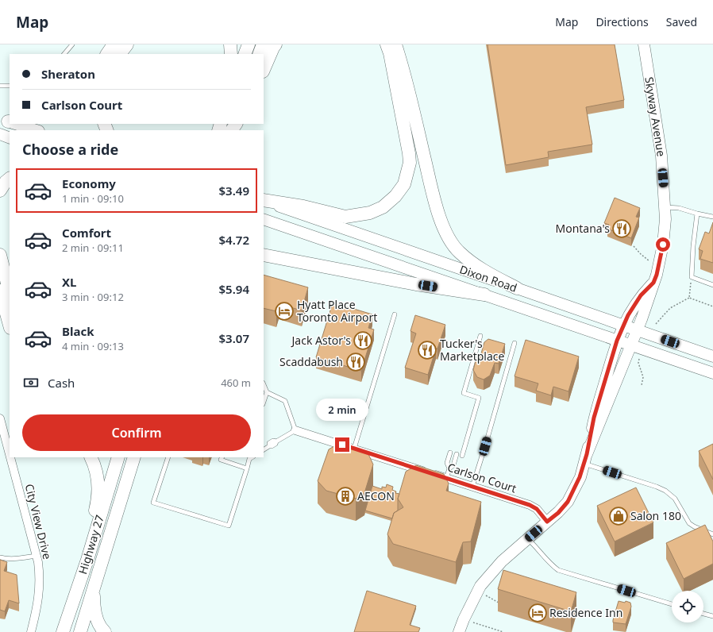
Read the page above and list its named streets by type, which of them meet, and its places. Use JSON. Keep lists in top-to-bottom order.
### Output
{
  "streets": {
    "main road": ["Skyway Avenue", "Dixon Road", "Highway 27"],
    "street": ["Carlson Court", "City View Drive"]
  },
  "crossings": [
    ["Skyway Avenue", "Dixon Road"]
  ],
  "places": {
    "restaurant": [
      "Montana's",
      "Jack Astor's",
      "Tucker's Marketplace",
      "Scaddabush"
    ],
    "hotel": ["Hyatt Place Toronto Airport", "Residence Inn"],
    "building": ["AECON"],
    "shop": ["Salon 180"]
  },
  "page": {
    "header": "Map",
    "nav": ["Map", "Directions", "Saved"],
    "banner": ["Sheraton", "Carlson Court"],
    "heading": "Choose a ride",
    "list": [
      {
        "name": "Economy",
        "note": "1 min · 09:10",
        "value": "$3.49"
      },
      {
        "name": "Comfort",
        "note": "2 min · 09:11",
        "value": "$4.72"
      },
      {
        "name": "XL",
        "note": "3 min · 09:12",
        "value": "$5.94"
      },
      {
        "name": "Black",
        "note": "4 min · 09:13",
        "value": "$3.07"
      }
    ],
    "pay": ["Cash", "460 m"],
    "bubble": "2 min",
    "buttons": "Confirm"
  }
}
